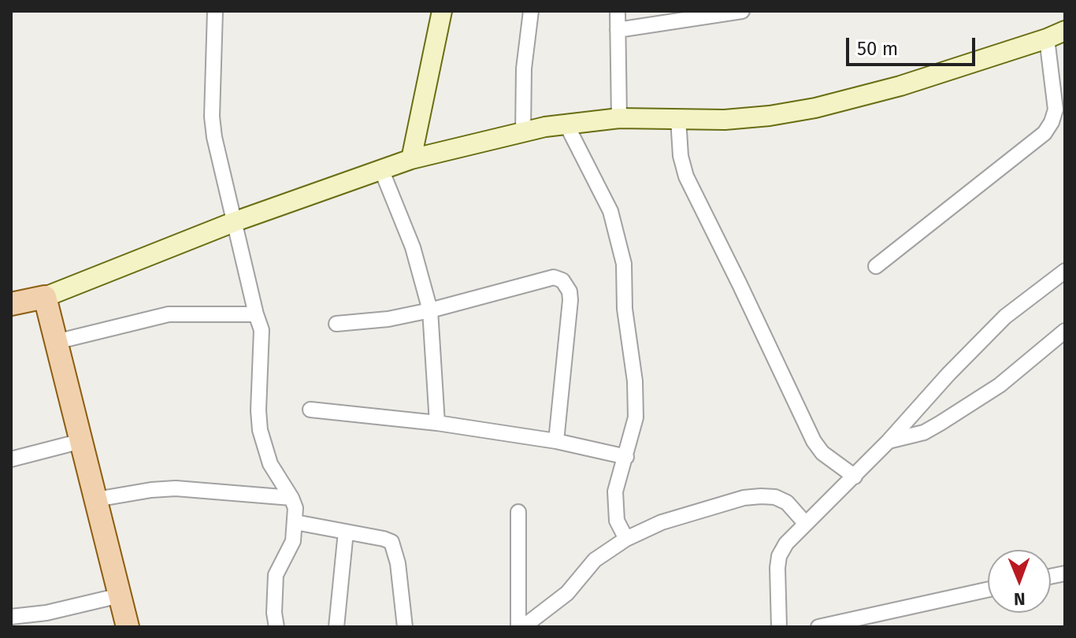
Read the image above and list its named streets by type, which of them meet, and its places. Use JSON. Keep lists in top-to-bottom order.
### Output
{
  "scale_bar": "50 m",
  "north": "bottom"
}
